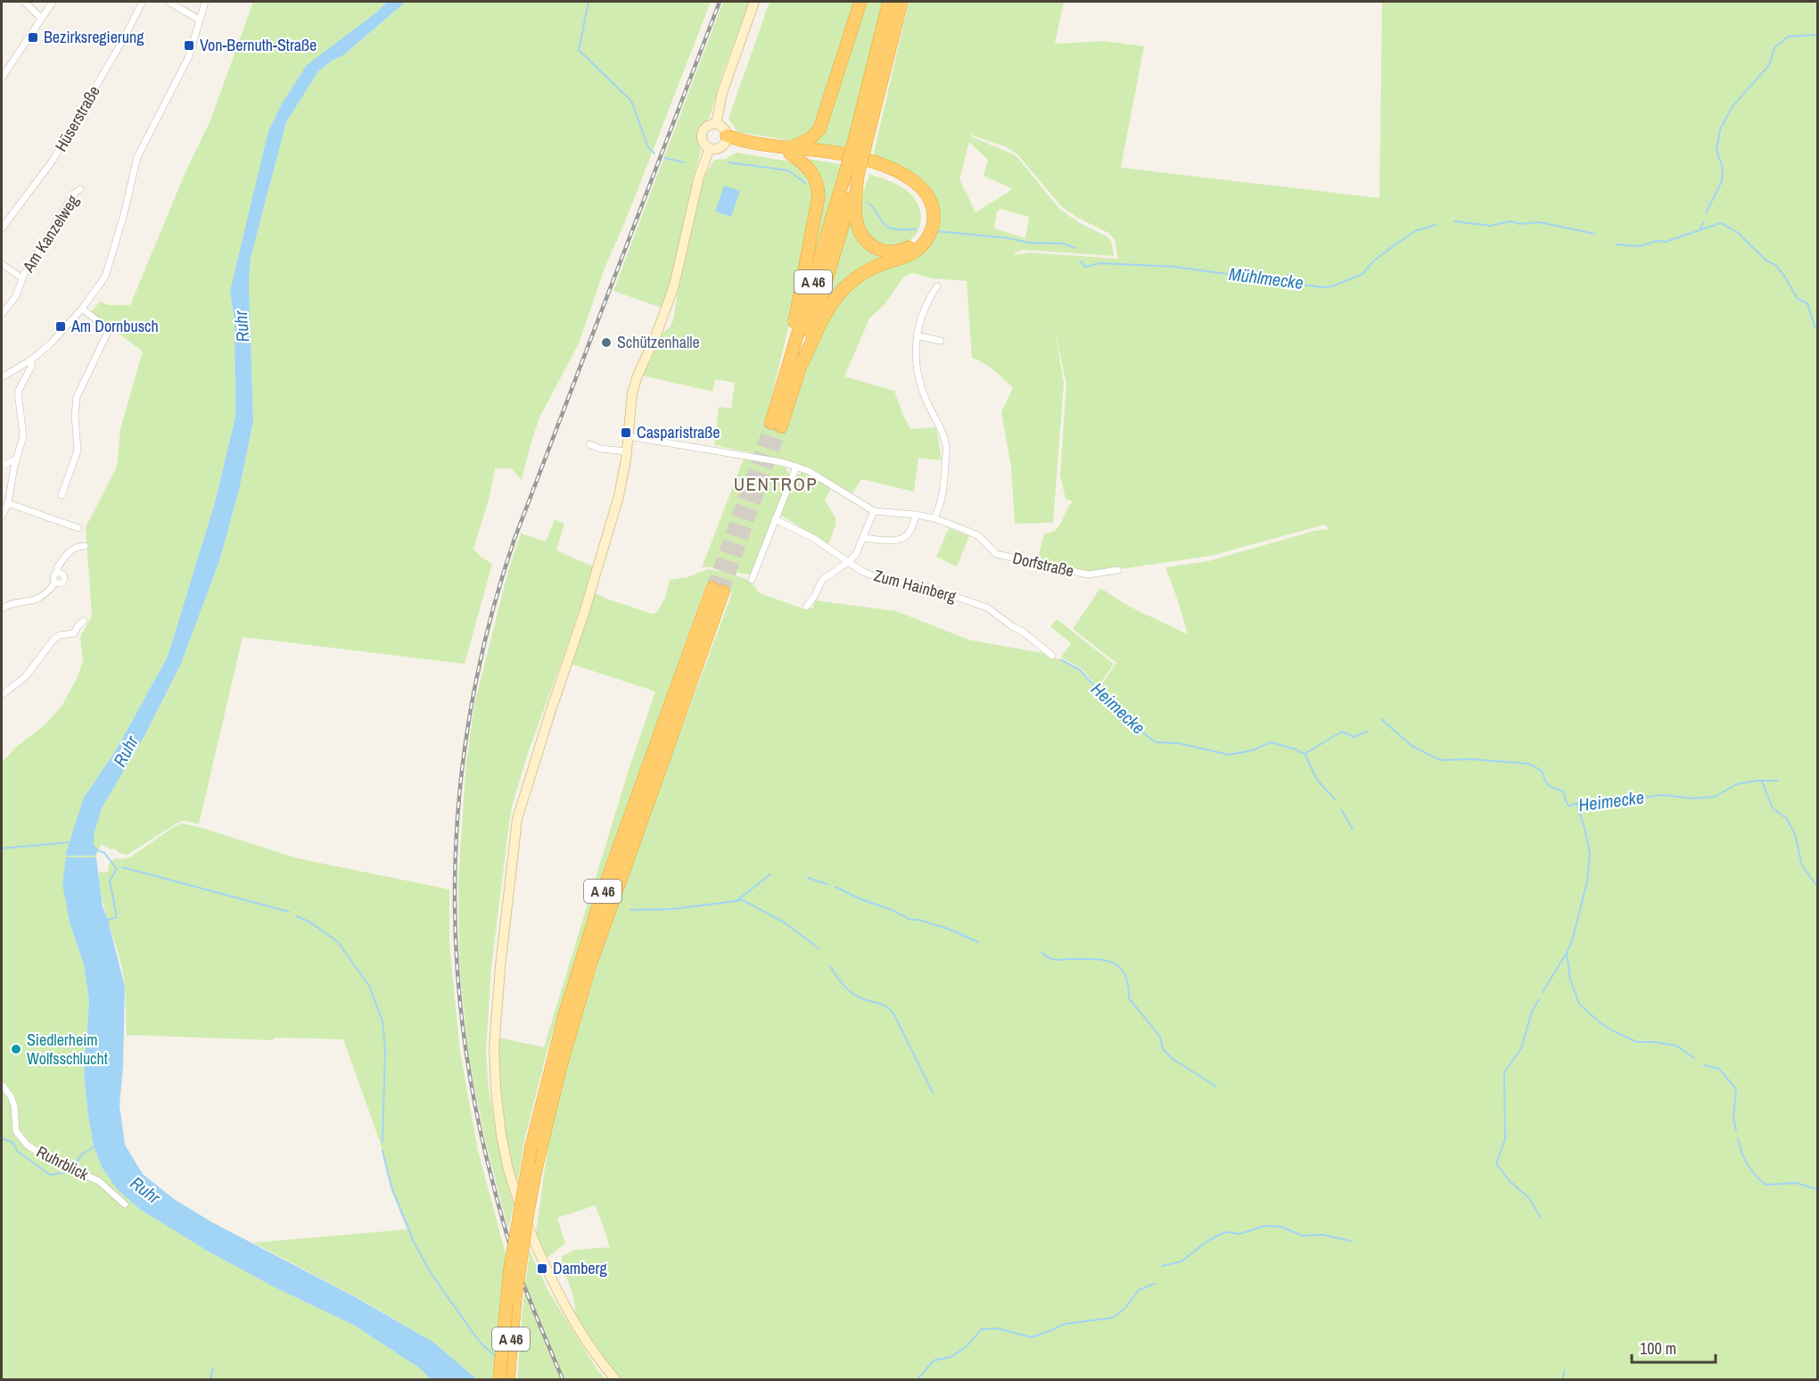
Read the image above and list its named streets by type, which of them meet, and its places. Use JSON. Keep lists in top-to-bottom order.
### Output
{
  "streets": {
    "highway": ["A 46"],
    "street": [
      "Hüserstraße",
      "Am Kanzelweg",
      "Dorfstraße",
      "Zum Hainberg",
      "Ruhrblick"
    ]
  },
  "districts": ["UENTROP"],
  "water": ["Mühlmecke", "Ruhr", "Heimecke"],
  "places": {
    "transit": [
      "Bezirksregierung",
      "Von-Bernuth-Straße",
      "Am Dornbusch",
      "Casparistraße",
      "Damberg"
    ],
    "other": ["Schützenhalle", "Siedlerheim Wolfsschlucht"]
  },
  "scale_bar": "100 m"
}
